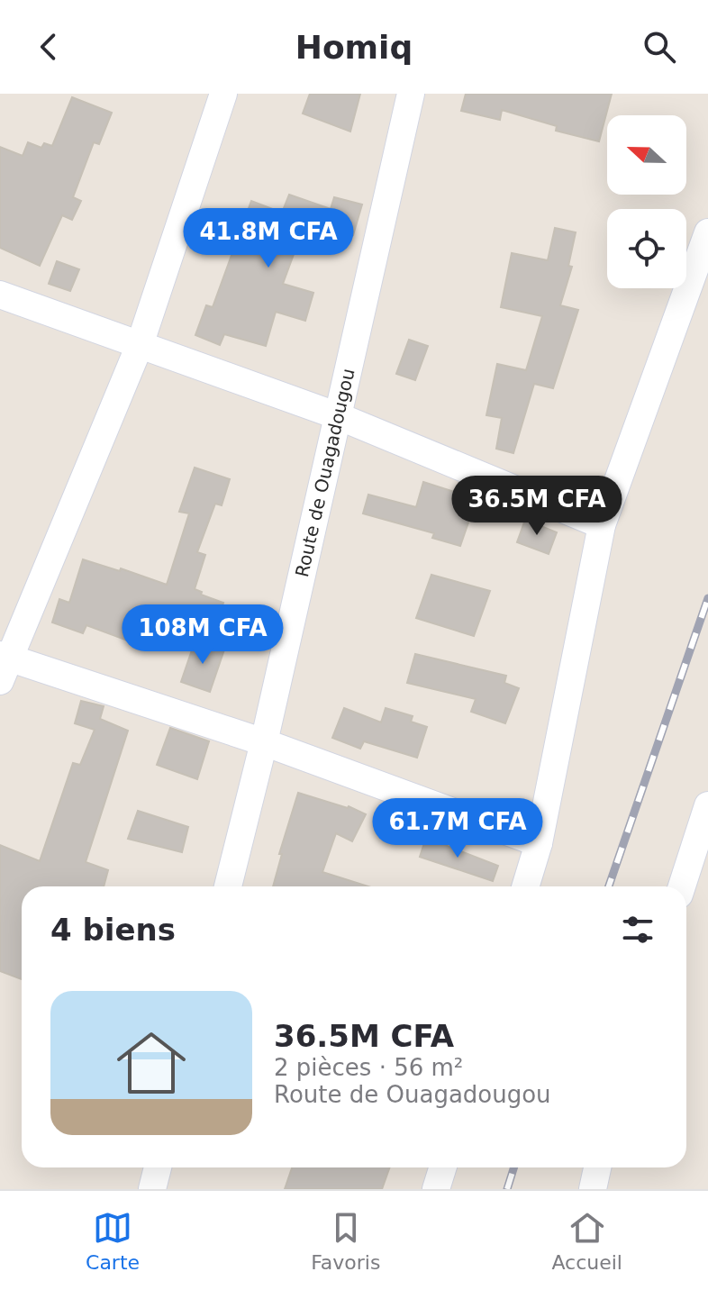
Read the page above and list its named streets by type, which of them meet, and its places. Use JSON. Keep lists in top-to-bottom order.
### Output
{
  "streets": {
    "street": ["Route de Ouagadougou"]
  },
  "north": "left",
  "page": {
    "header": "Homiq",
    "price": [
      "41.8M CFA",
      "36.5M CFA",
      "108M CFA",
      "61.7M CFA"
    ],
    "heading": "4 biens",
    "list": [
      {
        "name": "36.5M CFA",
        "note": "2 pièces · 56 m² · Route de Ouagadougou"
      }
    ],
    "tabs": ["Carte", "Favoris", "Accueil"]
  }
}
